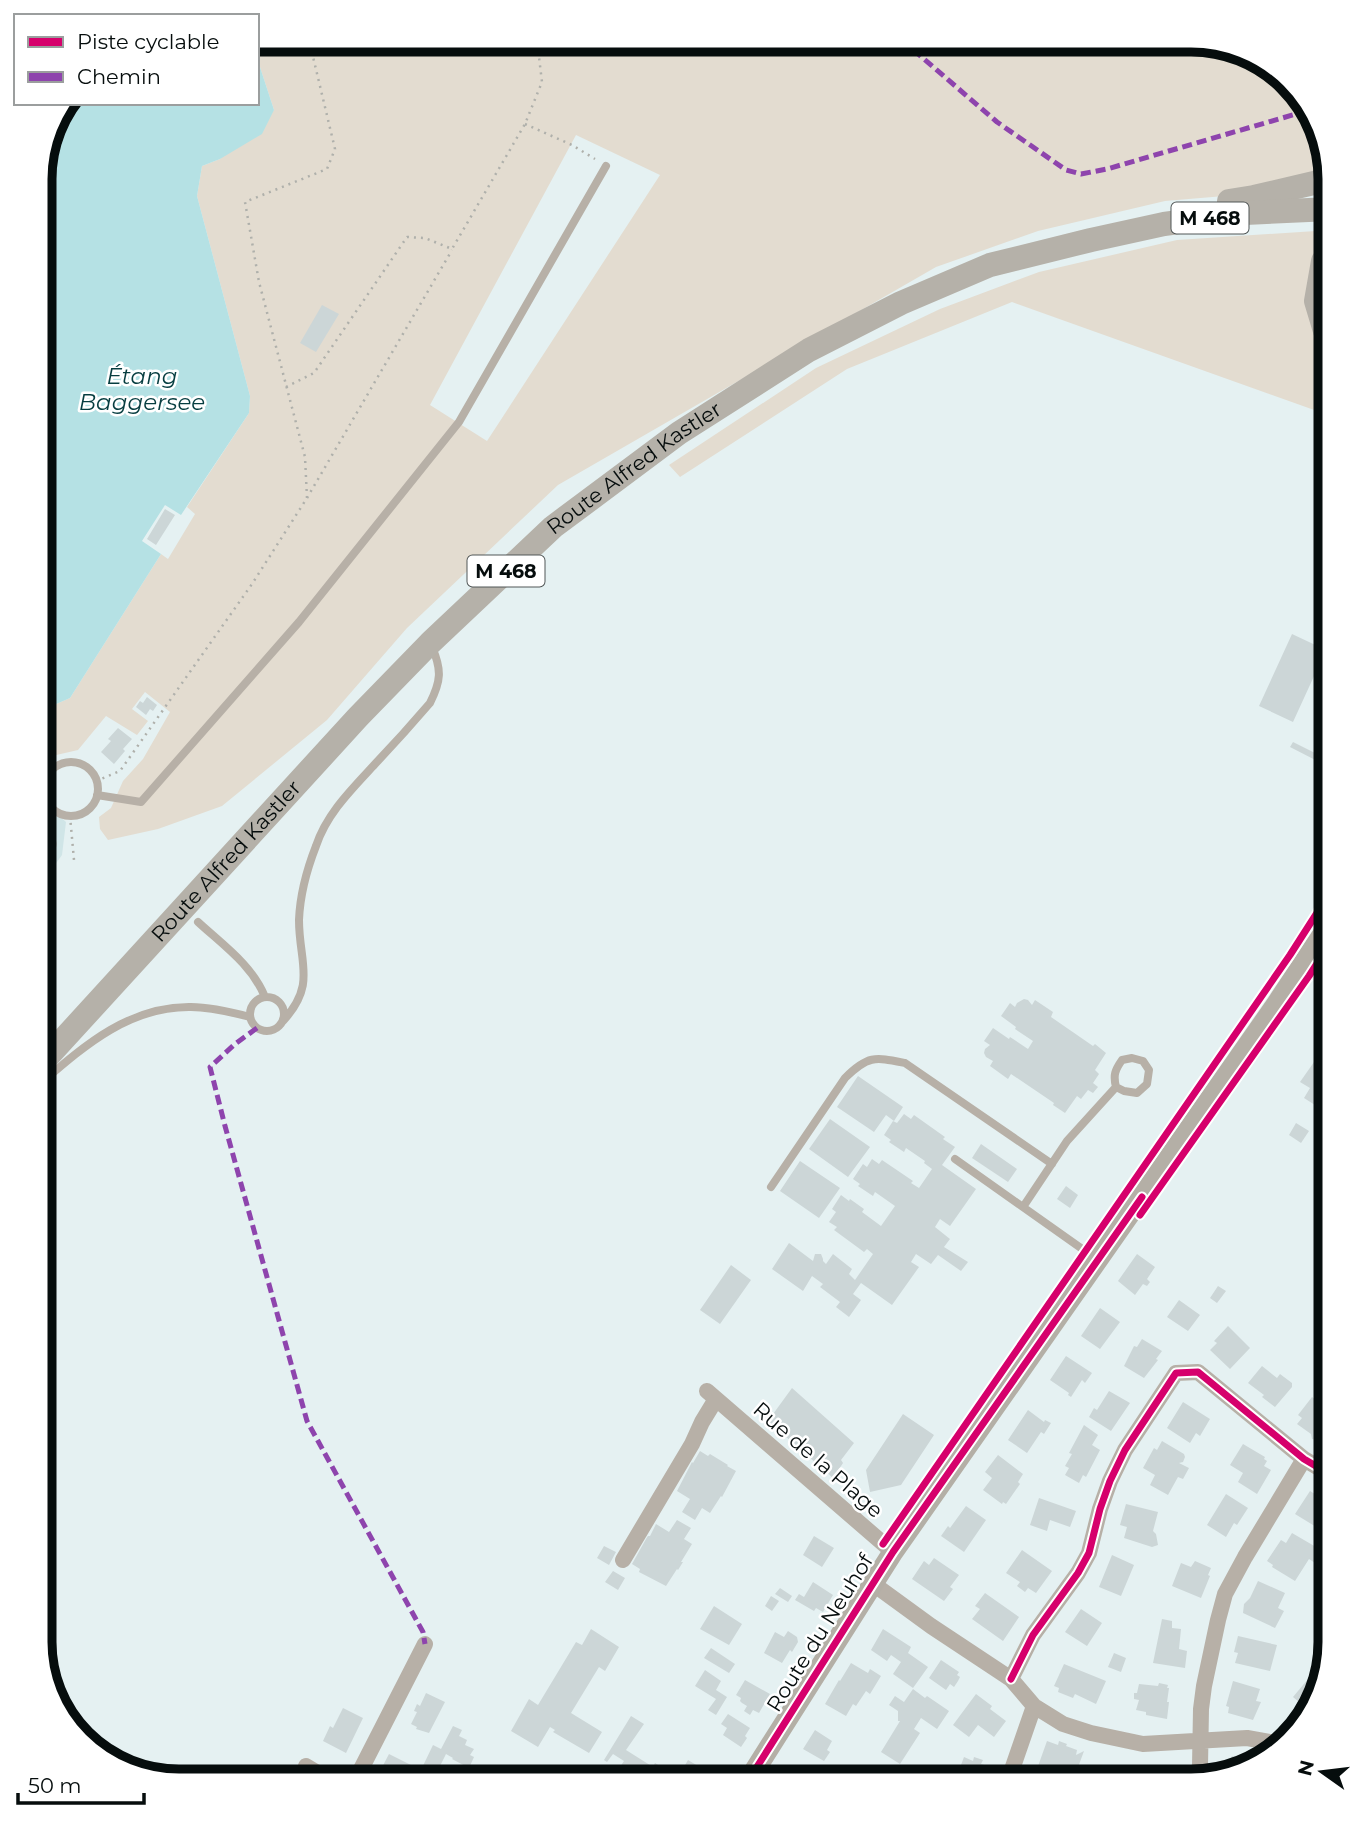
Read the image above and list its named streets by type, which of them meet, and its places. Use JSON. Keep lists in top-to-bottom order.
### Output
{
  "streets": {
    "main road": ["M 468", "Route Alfred Kastler"],
    "street": ["Rue de la Plage", "Route du Neuhof"]
  },
  "crossings": [
    ["Rue de la Plage", "Route du Neuhof"]
  ],
  "water": ["Étang Baggersee"],
  "legend": ["Piste cyclable", "Chemin"],
  "scale_bar": "50 m",
  "north": "left"
}
